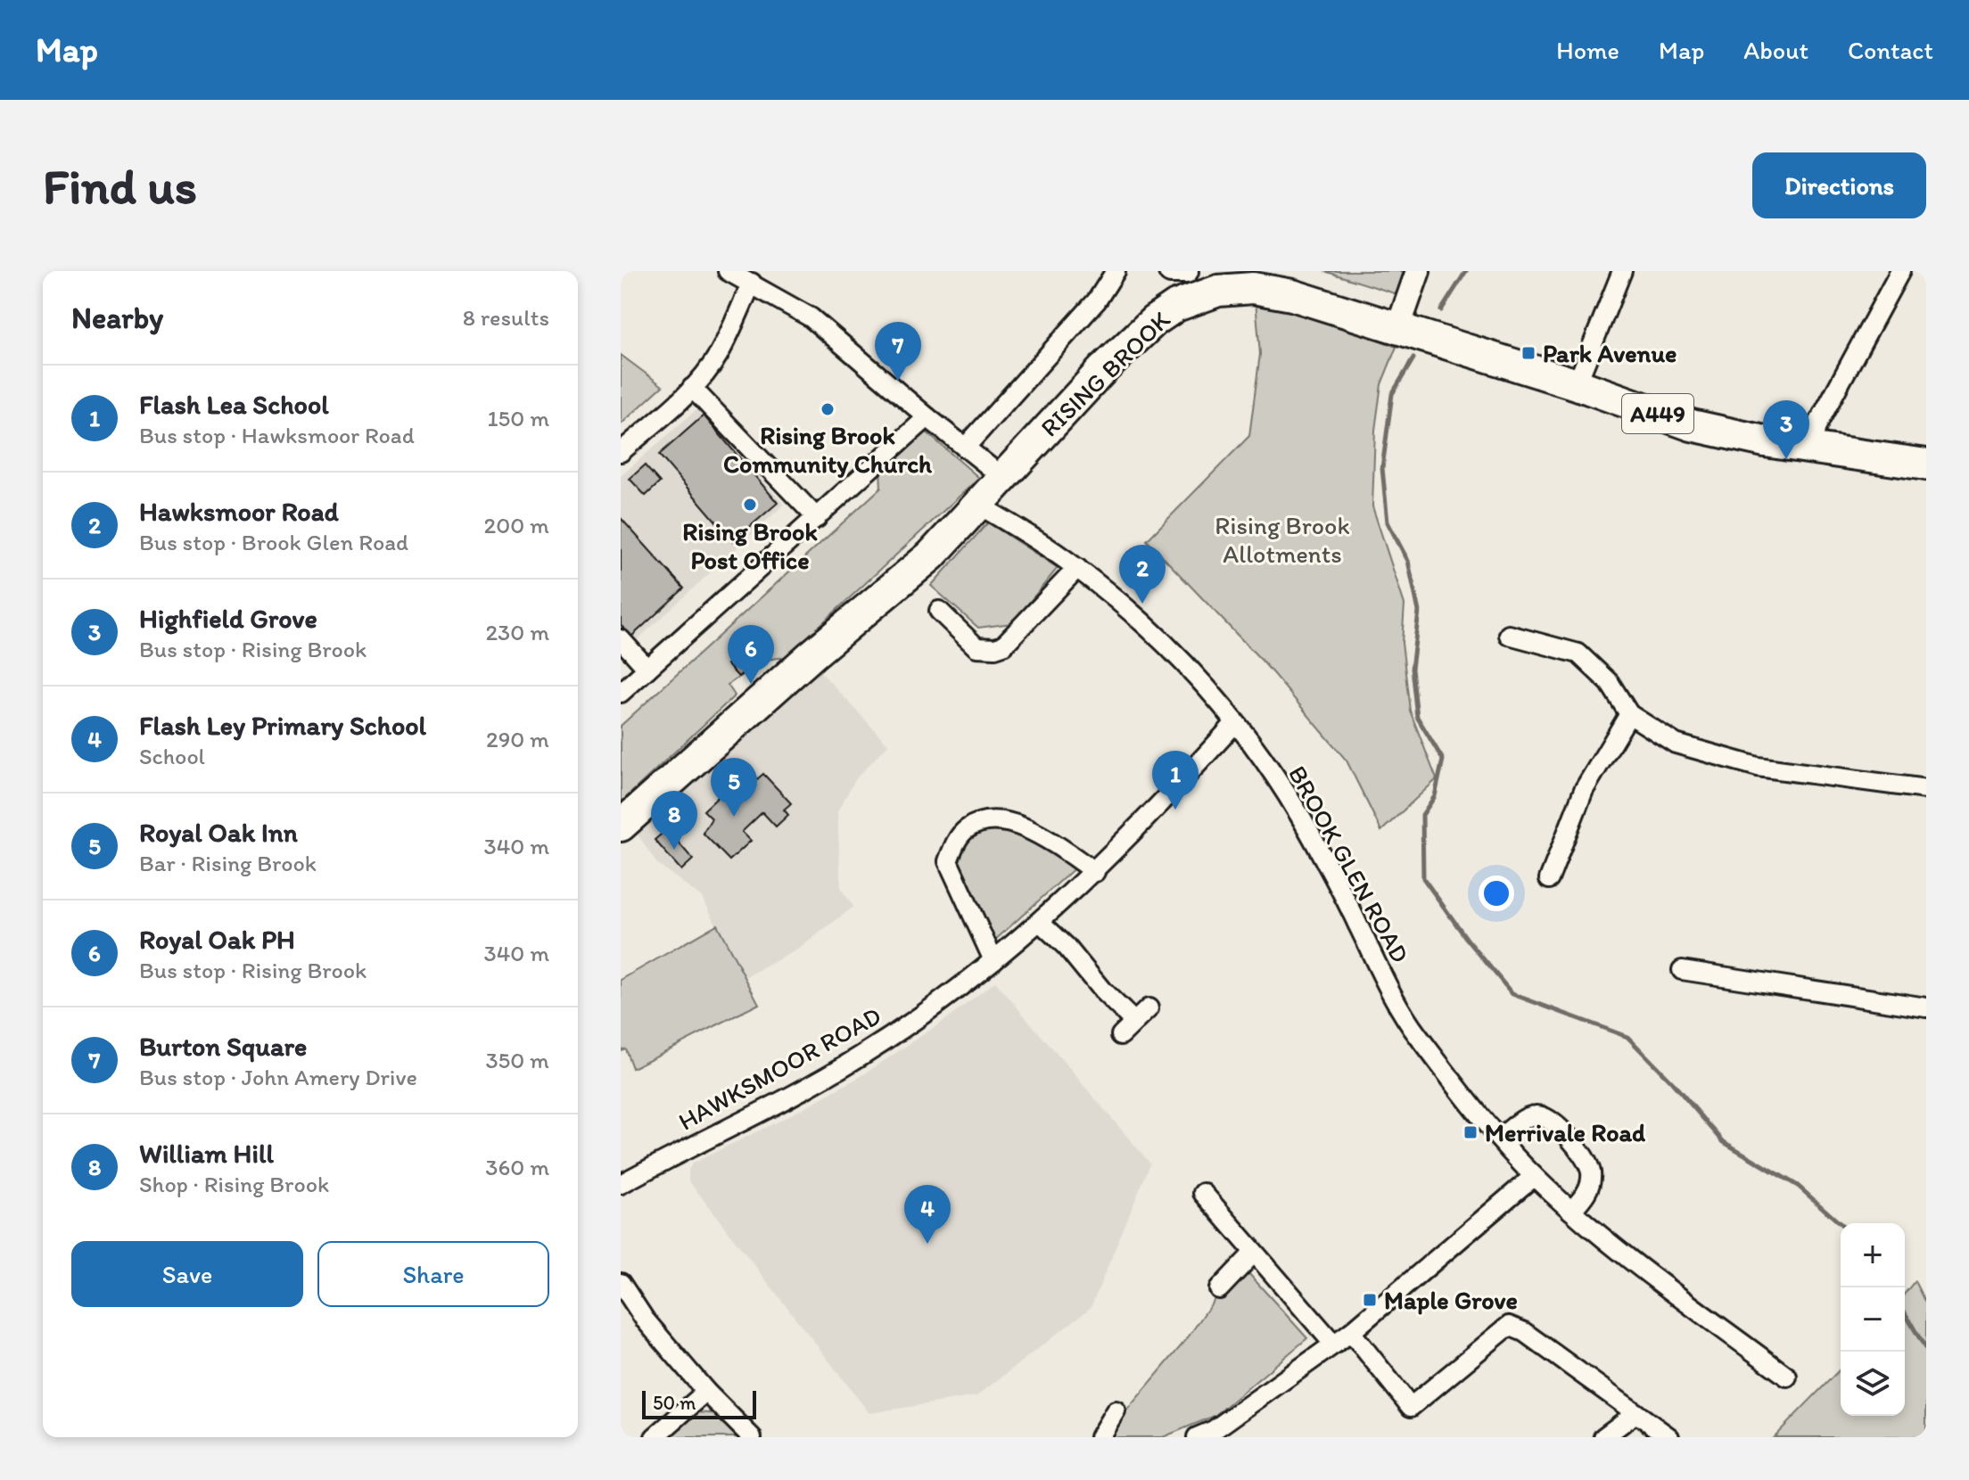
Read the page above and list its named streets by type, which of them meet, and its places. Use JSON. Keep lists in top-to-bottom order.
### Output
{
  "streets": {
    "highway": ["RISING BROOK", "A449"],
    "street": ["BROOK GLEN ROAD", "HAWKSMOOR ROAD"]
  },
  "crossings": [
    ["RISING BROOK", "BROOK GLEN ROAD"],
    ["BROOK GLEN ROAD", "HAWKSMOOR ROAD"]
  ],
  "parks": ["Rising Brook Allotments"],
  "places": {
    "transit": ["Park Avenue", "Merrivale Road", "Maple Grove"],
    "other": ["Rising Brook Community Church", "Rising Brook Post Office"]
  },
  "scale_bar": "50 m",
  "page": {
    "header": "Map",
    "nav": [
      "Home",
      "Map",
      "About",
      "Contact"
    ],
    "buttons": [
      "Directions",
      ["Save", "Share"]
    ],
    "title": "Find us",
    "heading": ["Nearby", "8 results"],
    "pins": [
      "7",
      "3",
      "2",
      "6",
      "1",
      "5",
      "8",
      "4"
    ],
    "list": [
      {
        "mark": "1",
        "name": "Flash Lea School",
        "note": "Bus stop · Hawksmoor Road",
        "value": "150 m"
      },
      {
        "mark": "2",
        "name": "Hawksmoor Road",
        "note": "Bus stop · Brook Glen Road",
        "value": "200 m"
      },
      {
        "mark": "3",
        "name": "Highfield Grove",
        "note": "Bus stop · Rising Brook",
        "value": "230 m"
      },
      {
        "mark": "4",
        "name": "Flash Ley Primary School",
        "note": "School",
        "value": "290 m"
      },
      {
        "mark": "5",
        "name": "Royal Oak Inn",
        "note": "Bar · Rising Brook",
        "value": "340 m"
      },
      {
        "mark": "6",
        "name": "Royal Oak PH",
        "note": "Bus stop · Rising Brook",
        "value": "340 m"
      },
      {
        "mark": "7",
        "name": "Burton Square",
        "note": "Bus stop · John Amery Drive",
        "value": "350 m"
      },
      {
        "mark": "8",
        "name": "William Hill",
        "note": "Shop · Rising Brook",
        "value": "360 m"
      }
    ],
    "map_buttons": ["+", "−"],
    "scale": "50 m"
  }
}
